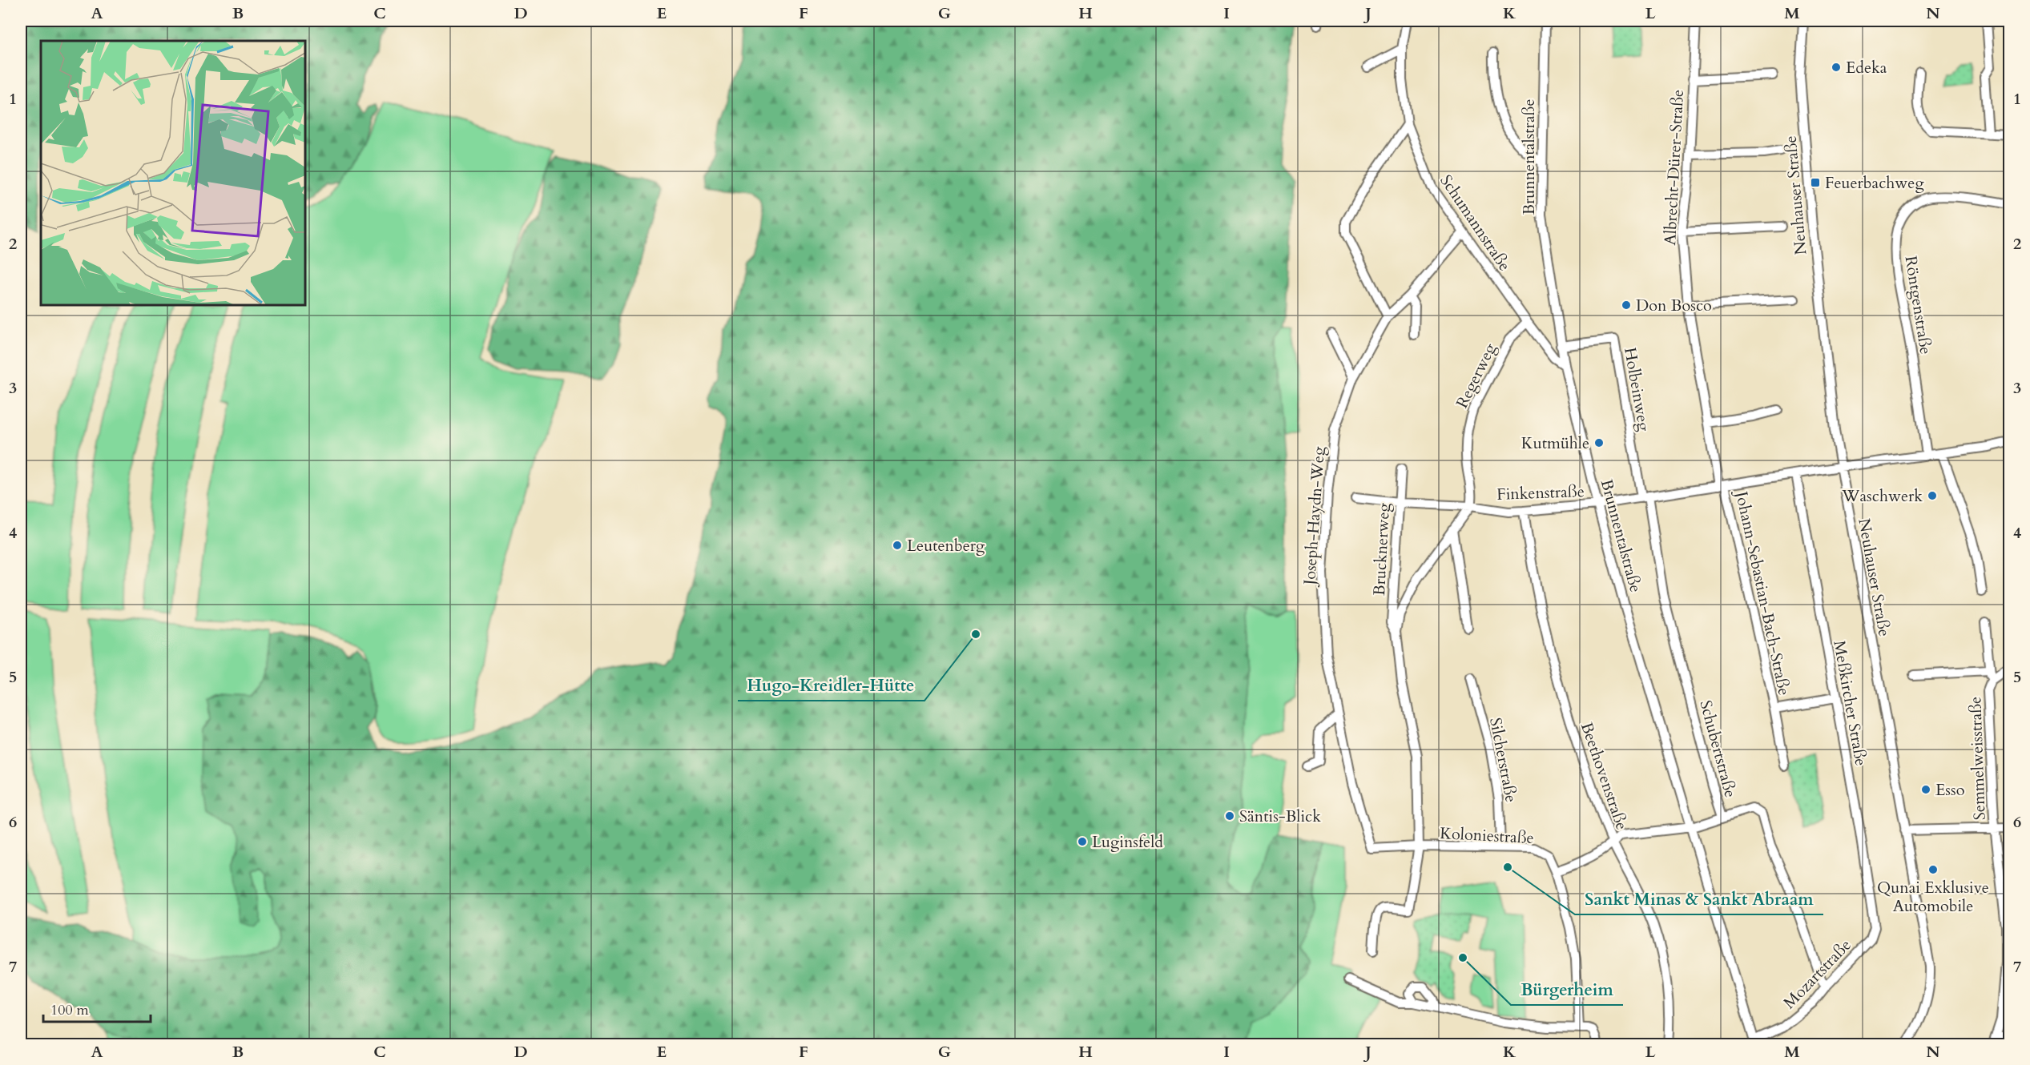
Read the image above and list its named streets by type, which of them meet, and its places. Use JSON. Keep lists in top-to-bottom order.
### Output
{
  "streets": {
    "street": [
      "Brunnentalstraße",
      "Albrecht-Dürer-Straße",
      "Neuhauser Straße",
      "Schumannstraße",
      "Röntgenstraße",
      "Regerweg",
      "Holbeinweg",
      "Finkenstraße",
      "Joseph-Haydn-Weg",
      "Brucknerweg",
      "Johann-Sebastian-Bach-Straße",
      "Meßkircher Straße",
      "Schubertstraße",
      "Semmelweisstraße",
      "Silcherstraße",
      "Beethovenstraße",
      "Koloniestraße",
      "Mozartstraße"
    ]
  },
  "crossings": [
    ["Brunnentalstraße", "Schumannstraße"],
    ["Brunnentalstraße", "Holbeinweg"],
    ["Brunnentalstraße", "Finkenstraße"],
    ["Brunnentalstraße", "Mozartstraße"],
    ["Albrecht-Dürer-Straße", "Finkenstraße"],
    ["Albrecht-Dürer-Straße", "Johann-Sebastian-Bach-Straße"],
    ["Neuhauser Straße", "Finkenstraße"],
    ["Neuhauser Straße", "Semmelweisstraße"],
    ["Schumannstraße", "Regerweg"],
    ["Schumannstraße", "Joseph-Haydn-Weg"],
    ["Regerweg", "Finkenstraße"],
    ["Holbeinweg", "Finkenstraße"],
    ["Holbeinweg", "Schubertstraße"],
    ["Finkenstraße", "Brucknerweg"],
    ["Finkenstraße", "Johann-Sebastian-Bach-Straße"],
    ["Finkenstraße", "Meßkircher Straße"],
    ["Finkenstraße", "Schubertstraße"],
    ["Finkenstraße", "Beethovenstraße"],
    ["Joseph-Haydn-Weg", "Koloniestraße"],
    ["Brucknerweg", "Koloniestraße"],
    ["Johann-Sebastian-Bach-Straße", "Meßkircher Straße"],
    ["Meßkircher Straße", "Mozartstraße"],
    ["Schubertstraße", "Mozartstraße"],
    ["Silcherstraße", "Koloniestraße"]
  ],
  "places": {
    "other": [
      "Edeka",
      "Don Bosco",
      "Kutmühle",
      "Waschwerk",
      "Leutenberg",
      "Hugo-Kreidler-Hütte",
      "Esso",
      "Säntis-Blick",
      "Luginsfeld",
      "Sankt Minas & Sankt Abraam",
      "Qunai Exklusive Automobile",
      "Bürgerheim"
    ],
    "transit": ["Feuerbachweg"]
  },
  "scale_bar": "100 m",
  "grid": {
    "columns": [
      "A",
      "B",
      "C",
      "D",
      "E",
      "F",
      "G",
      "H",
      "I",
      "J",
      "K",
      "L",
      "M",
      "N"
    ],
    "rows": [
      "1",
      "2",
      "3",
      "4",
      "5",
      "6",
      "7"
    ]
  }
}
